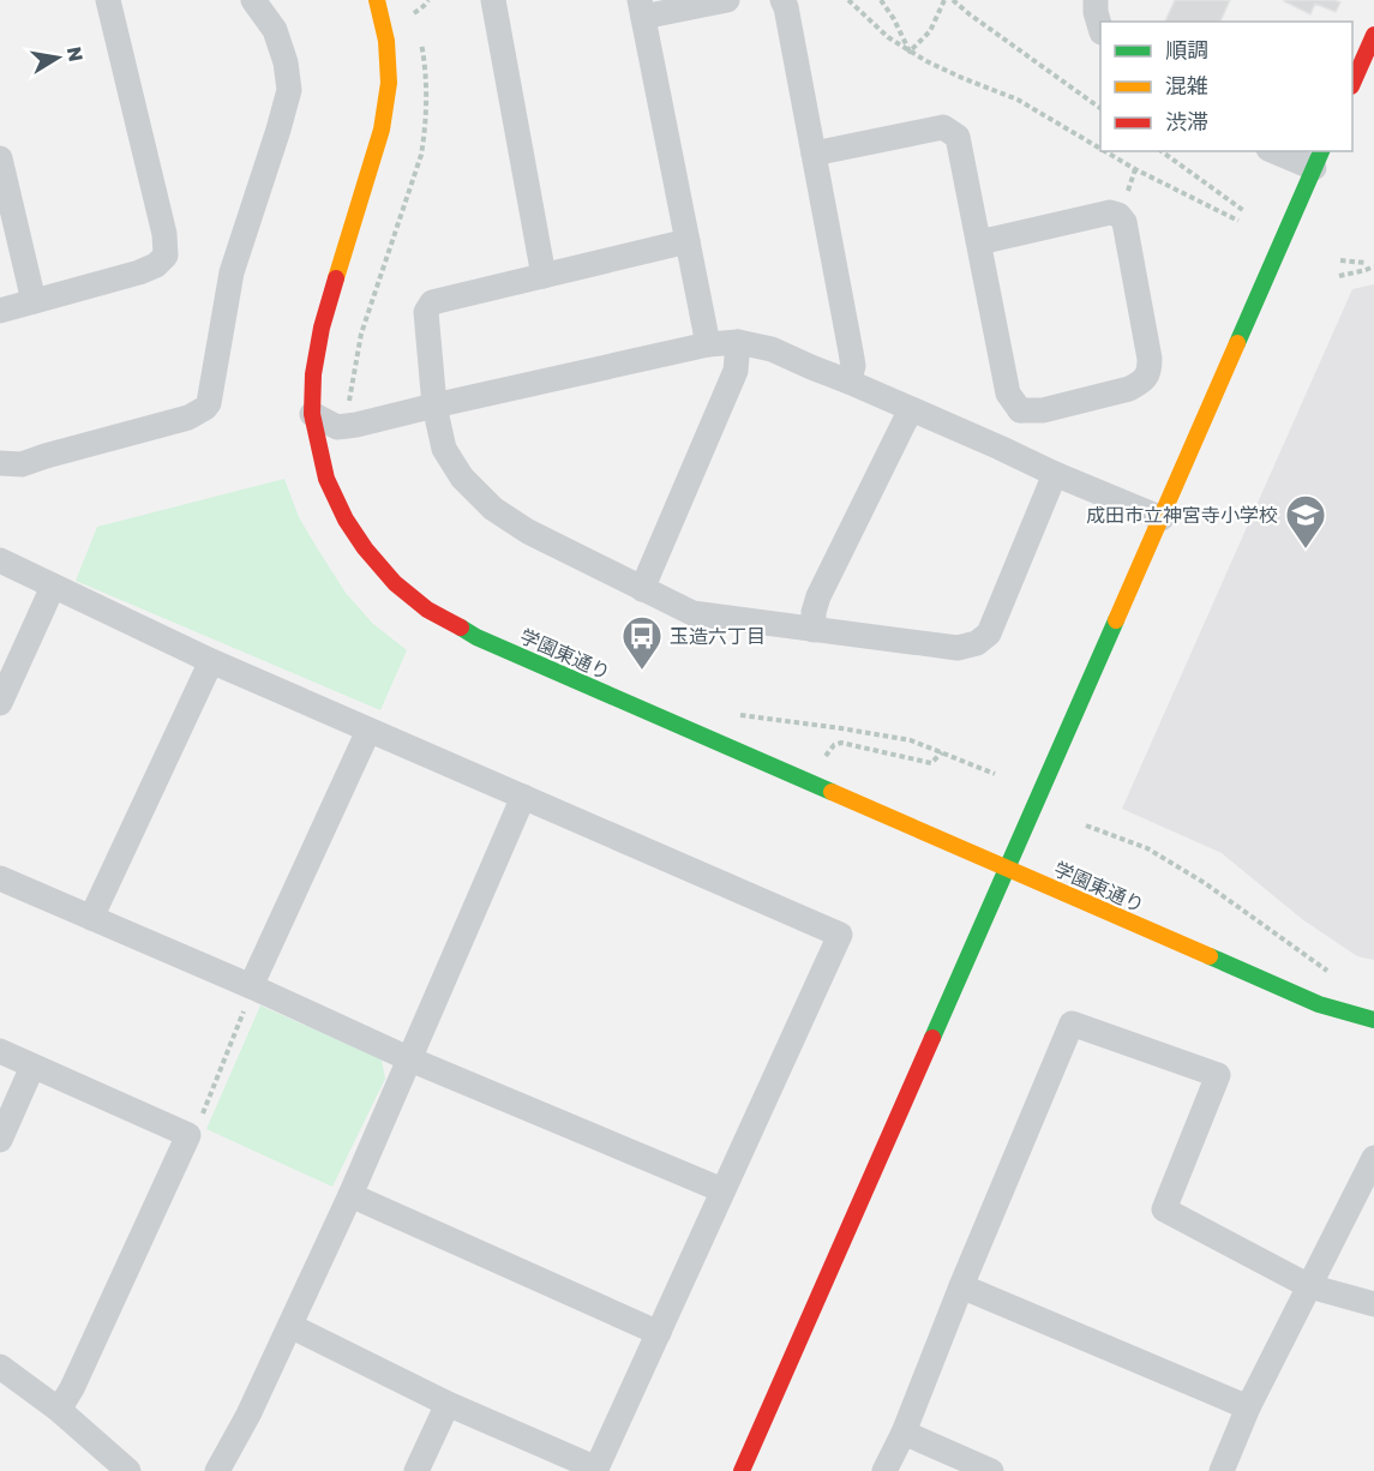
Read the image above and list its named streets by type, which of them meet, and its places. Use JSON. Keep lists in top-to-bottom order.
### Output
{
  "streets": {
    "street": ["学園東通り"]
  },
  "places": {
    "school or university": ["成田市立神宮寺小学校"],
    "bus stop": ["玉造六丁目"]
  },
  "legend": ["順調", "混雑", "渋滞"],
  "north": "right"
}
